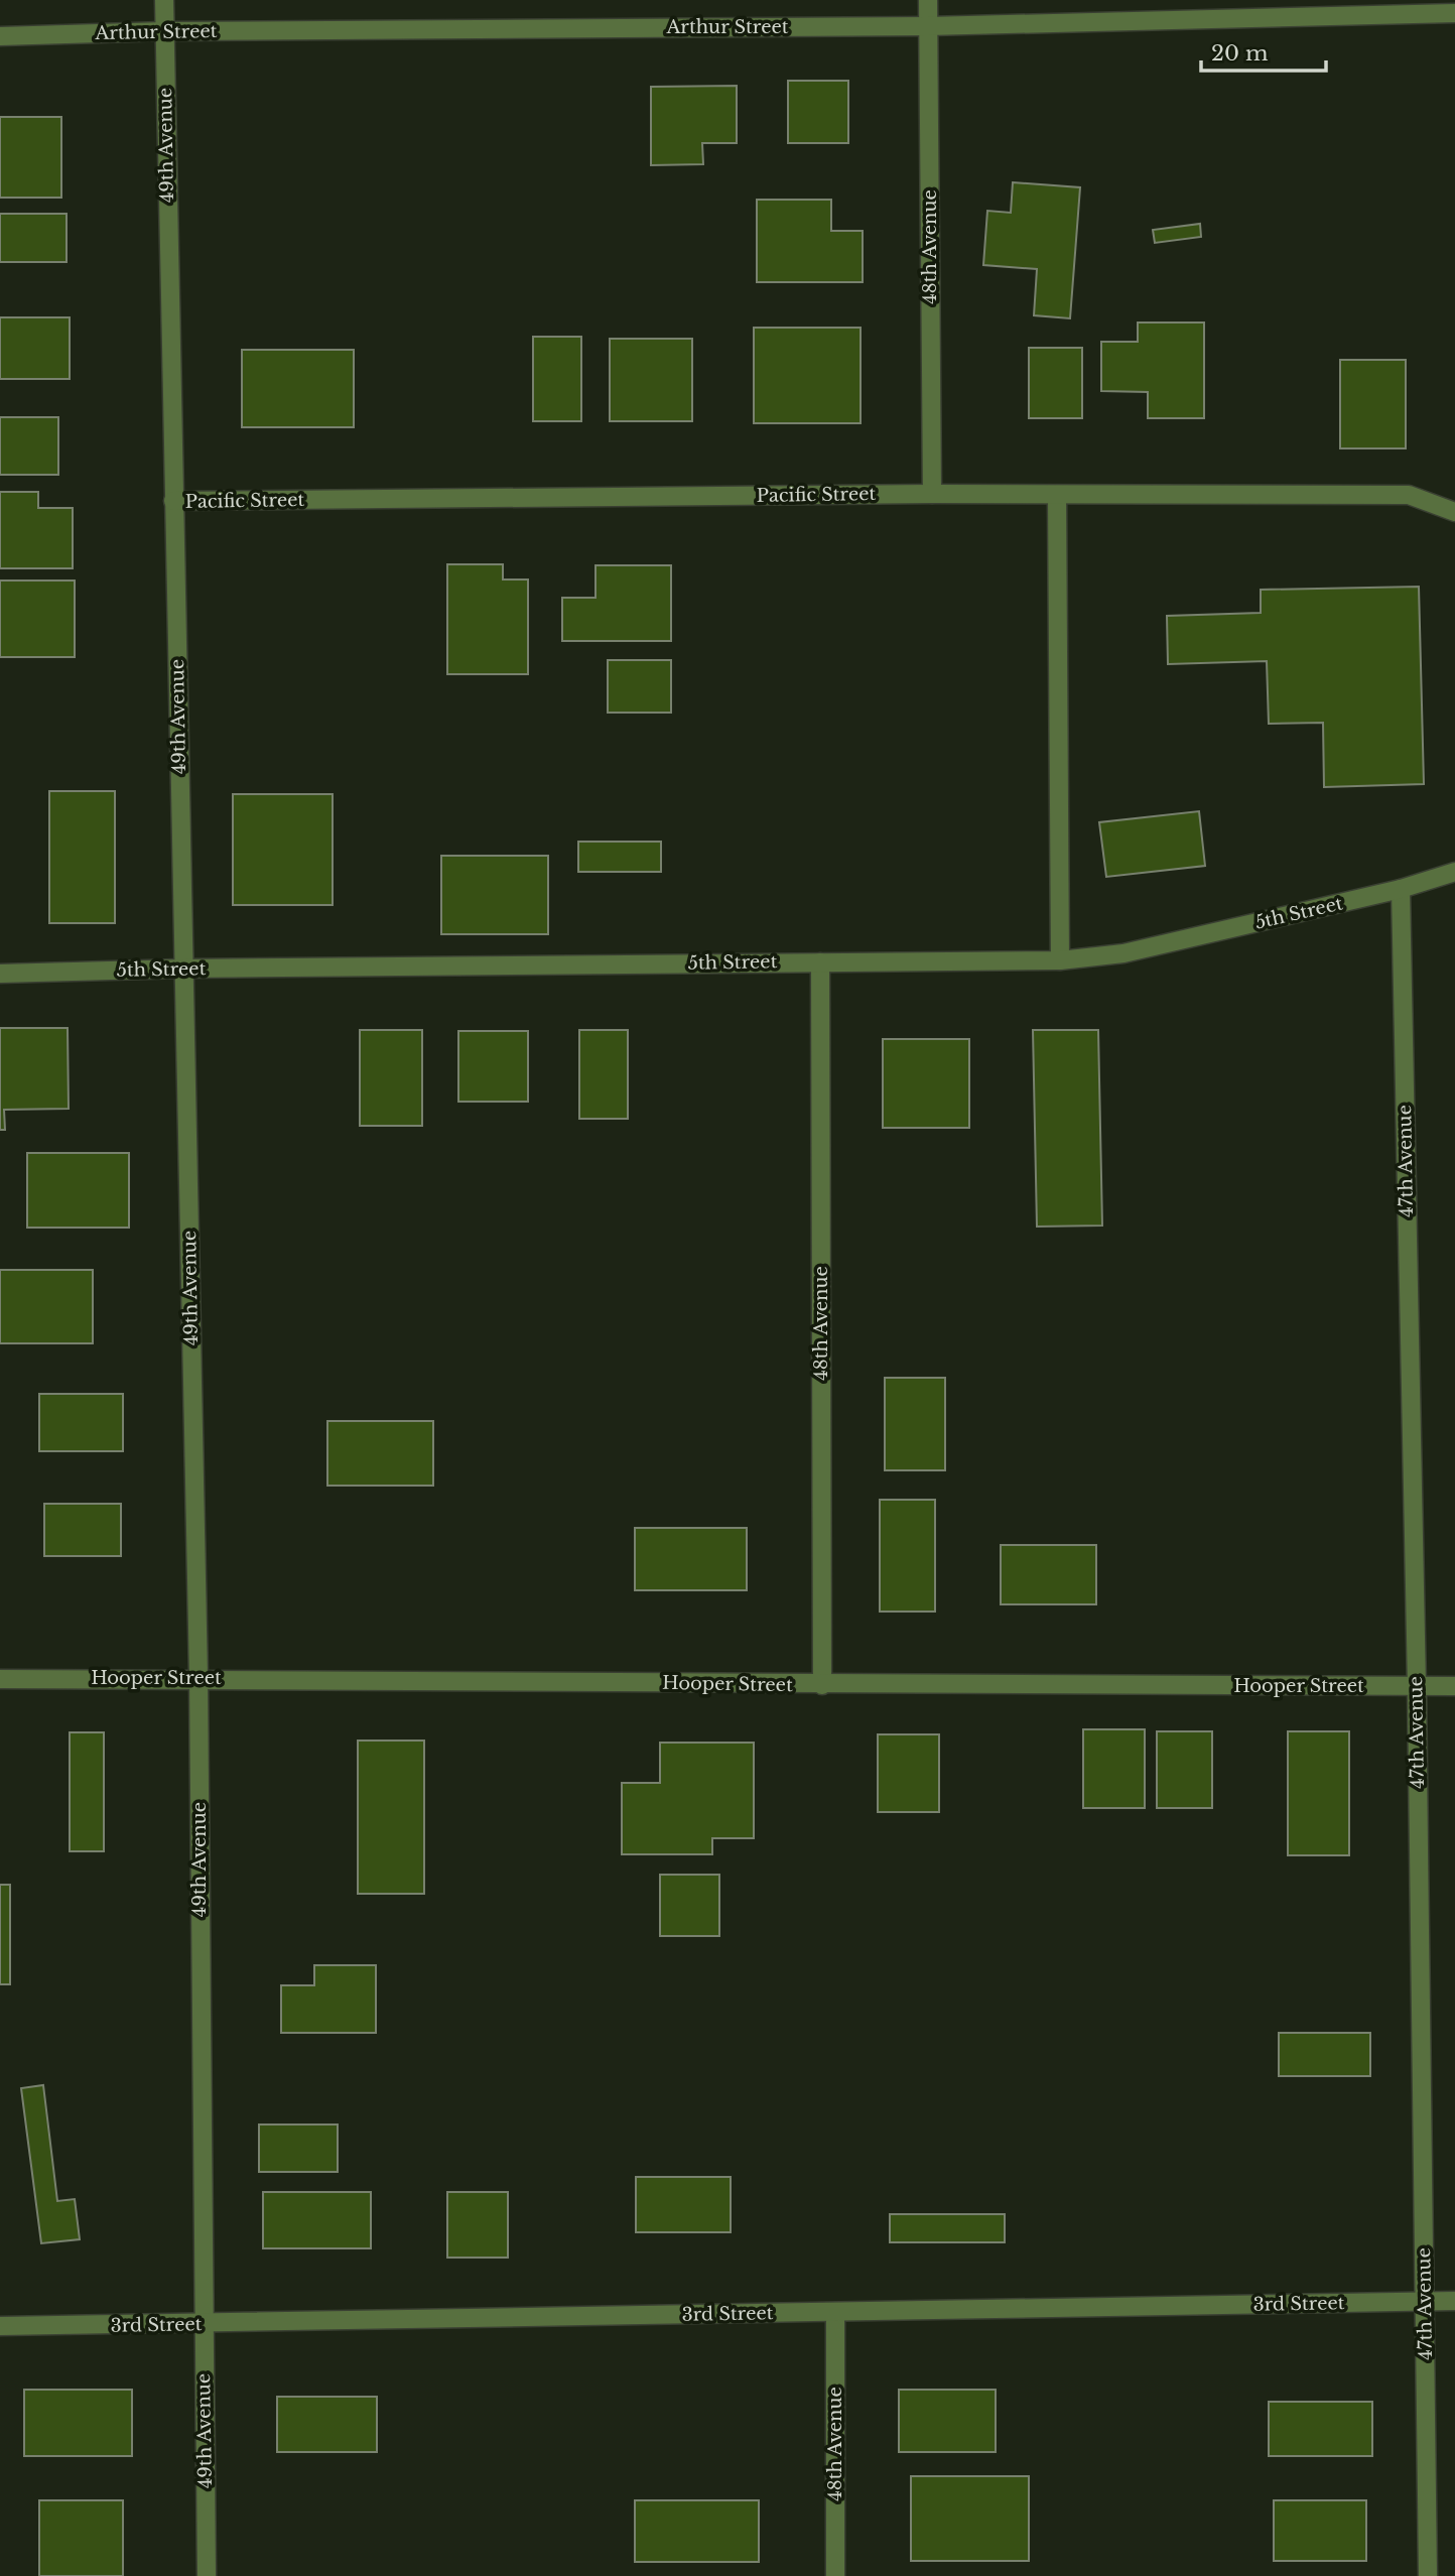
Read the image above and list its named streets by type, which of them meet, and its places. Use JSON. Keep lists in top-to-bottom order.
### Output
{
  "streets": {
    "street": [
      "Arthur Street",
      "49th Avenue",
      "48th Avenue",
      "Pacific Street",
      "5th Street",
      "47th Avenue",
      "Hooper Street",
      "3rd Street"
    ]
  },
  "crossings": [
    ["Arthur Street", "49th Avenue"],
    ["Arthur Street", "48th Avenue"],
    ["49th Avenue", "Pacific Street"],
    ["49th Avenue", "5th Street"],
    ["49th Avenue", "Hooper Street"],
    ["49th Avenue", "3rd Street"],
    ["48th Avenue", "Pacific Street"],
    ["48th Avenue", "5th Street"],
    ["48th Avenue", "Hooper Street"],
    ["48th Avenue", "3rd Street"],
    ["5th Street", "47th Avenue"],
    ["47th Avenue", "Hooper Street"],
    ["47th Avenue", "3rd Street"]
  ],
  "scale_bar": "20 m"
}
